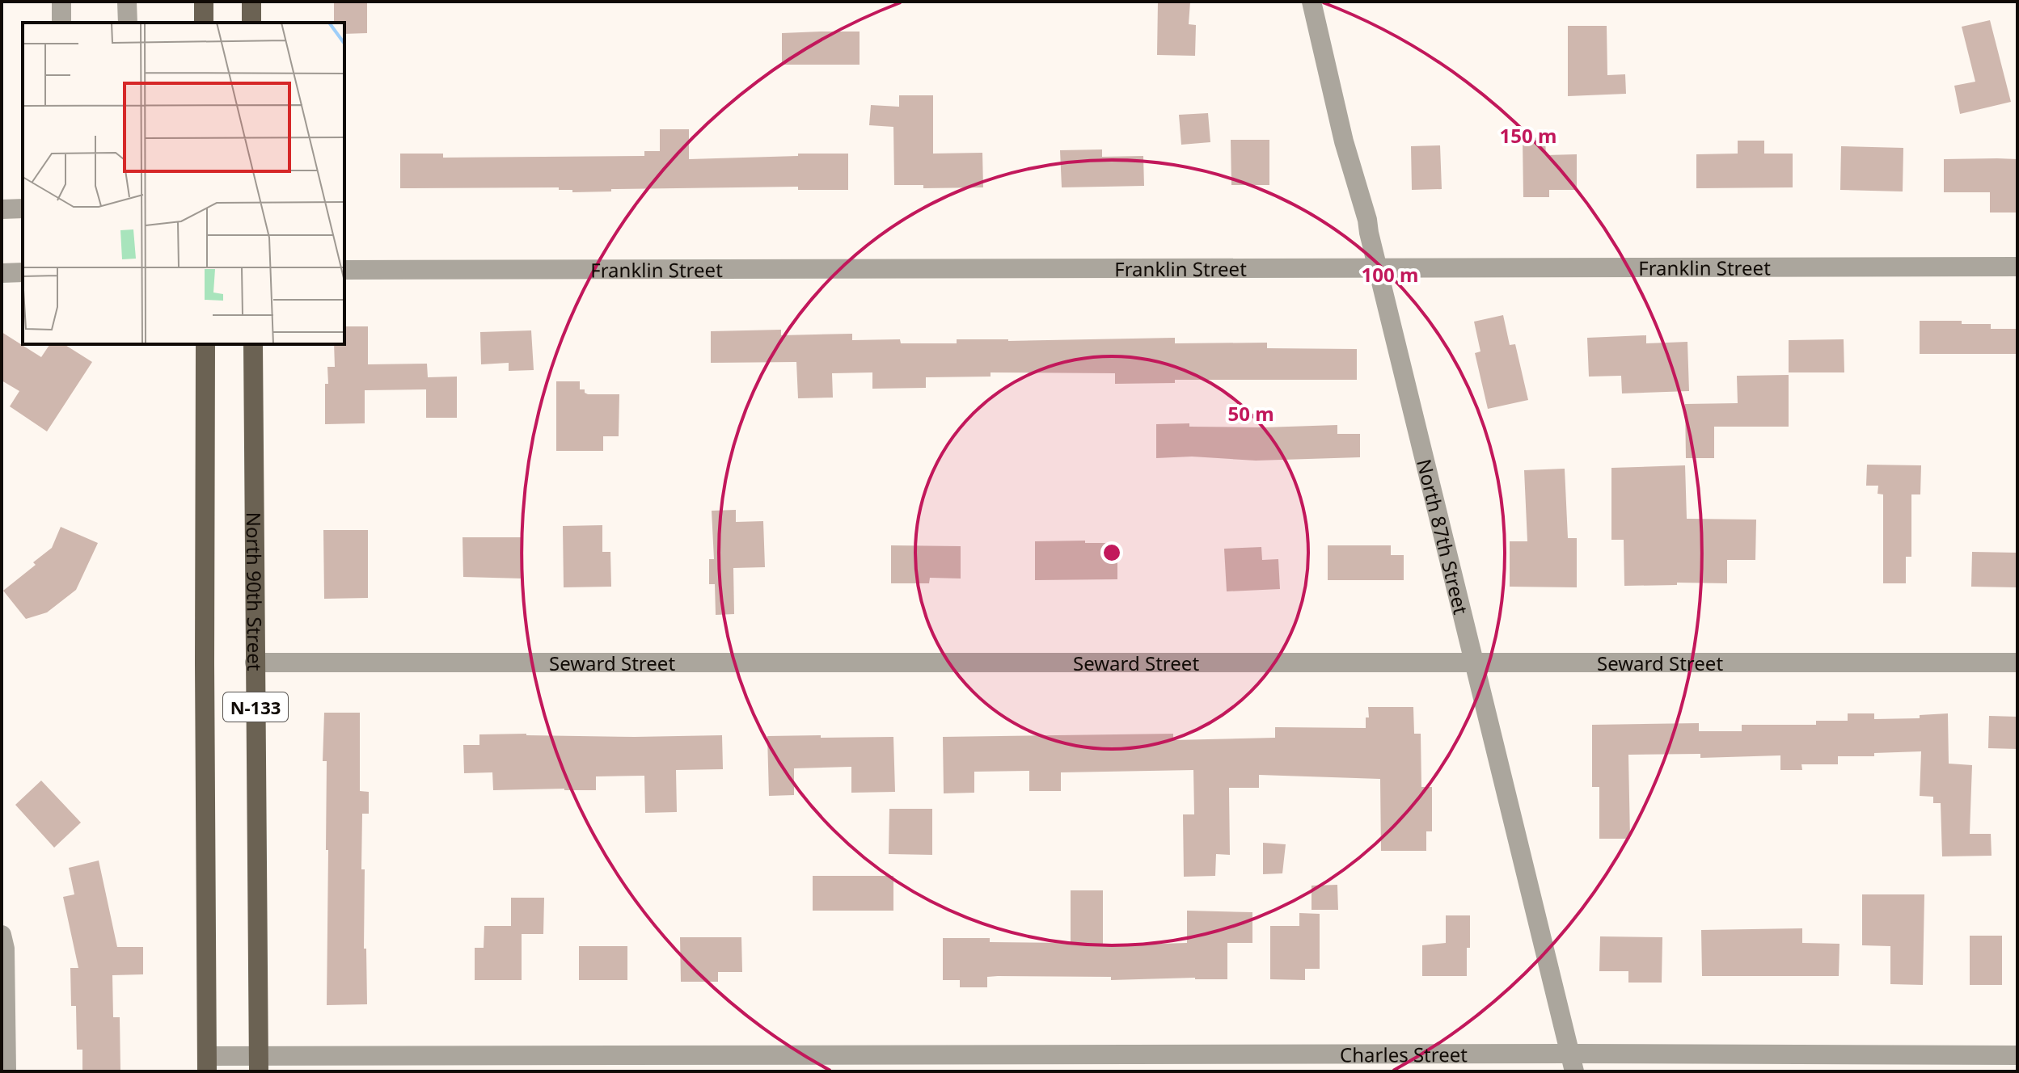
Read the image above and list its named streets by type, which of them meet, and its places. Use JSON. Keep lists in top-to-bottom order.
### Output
{
  "streets": {
    "main road": ["North 90th Street", "N-133"],
    "street": [
      "Franklin Street",
      "North 87th Street",
      "Seward Street",
      "Charles Street"
    ]
  },
  "crossings": [
    ["Franklin Street", "North 87th Street"],
    ["North 87th Street", "Seward Street"],
    ["North 87th Street", "Charles Street"],
    ["North 90th Street", "Seward Street"],
    ["North 90th Street", "Charles Street"],
    ["N-133", "Charles Street"]
  ],
  "rings": ["150 m", "100 m", "50 m"]
}
